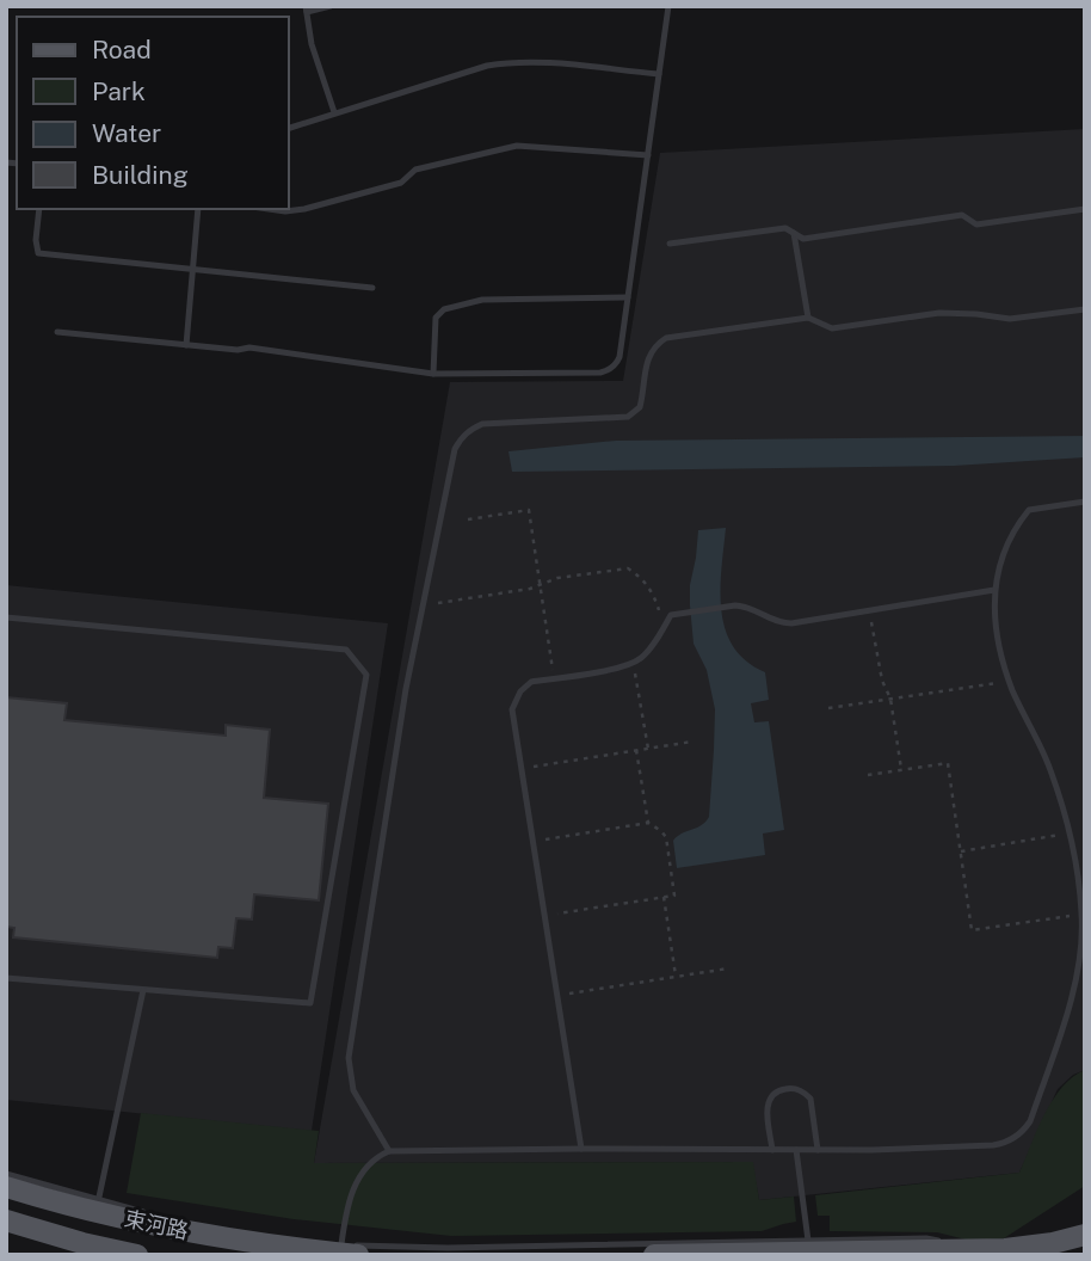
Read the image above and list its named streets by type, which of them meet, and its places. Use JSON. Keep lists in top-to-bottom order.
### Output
{
  "streets": {
    "main road": ["束河路"]
  },
  "legend": [
    "Road",
    "Park",
    "Water",
    "Building"
  ]
}
